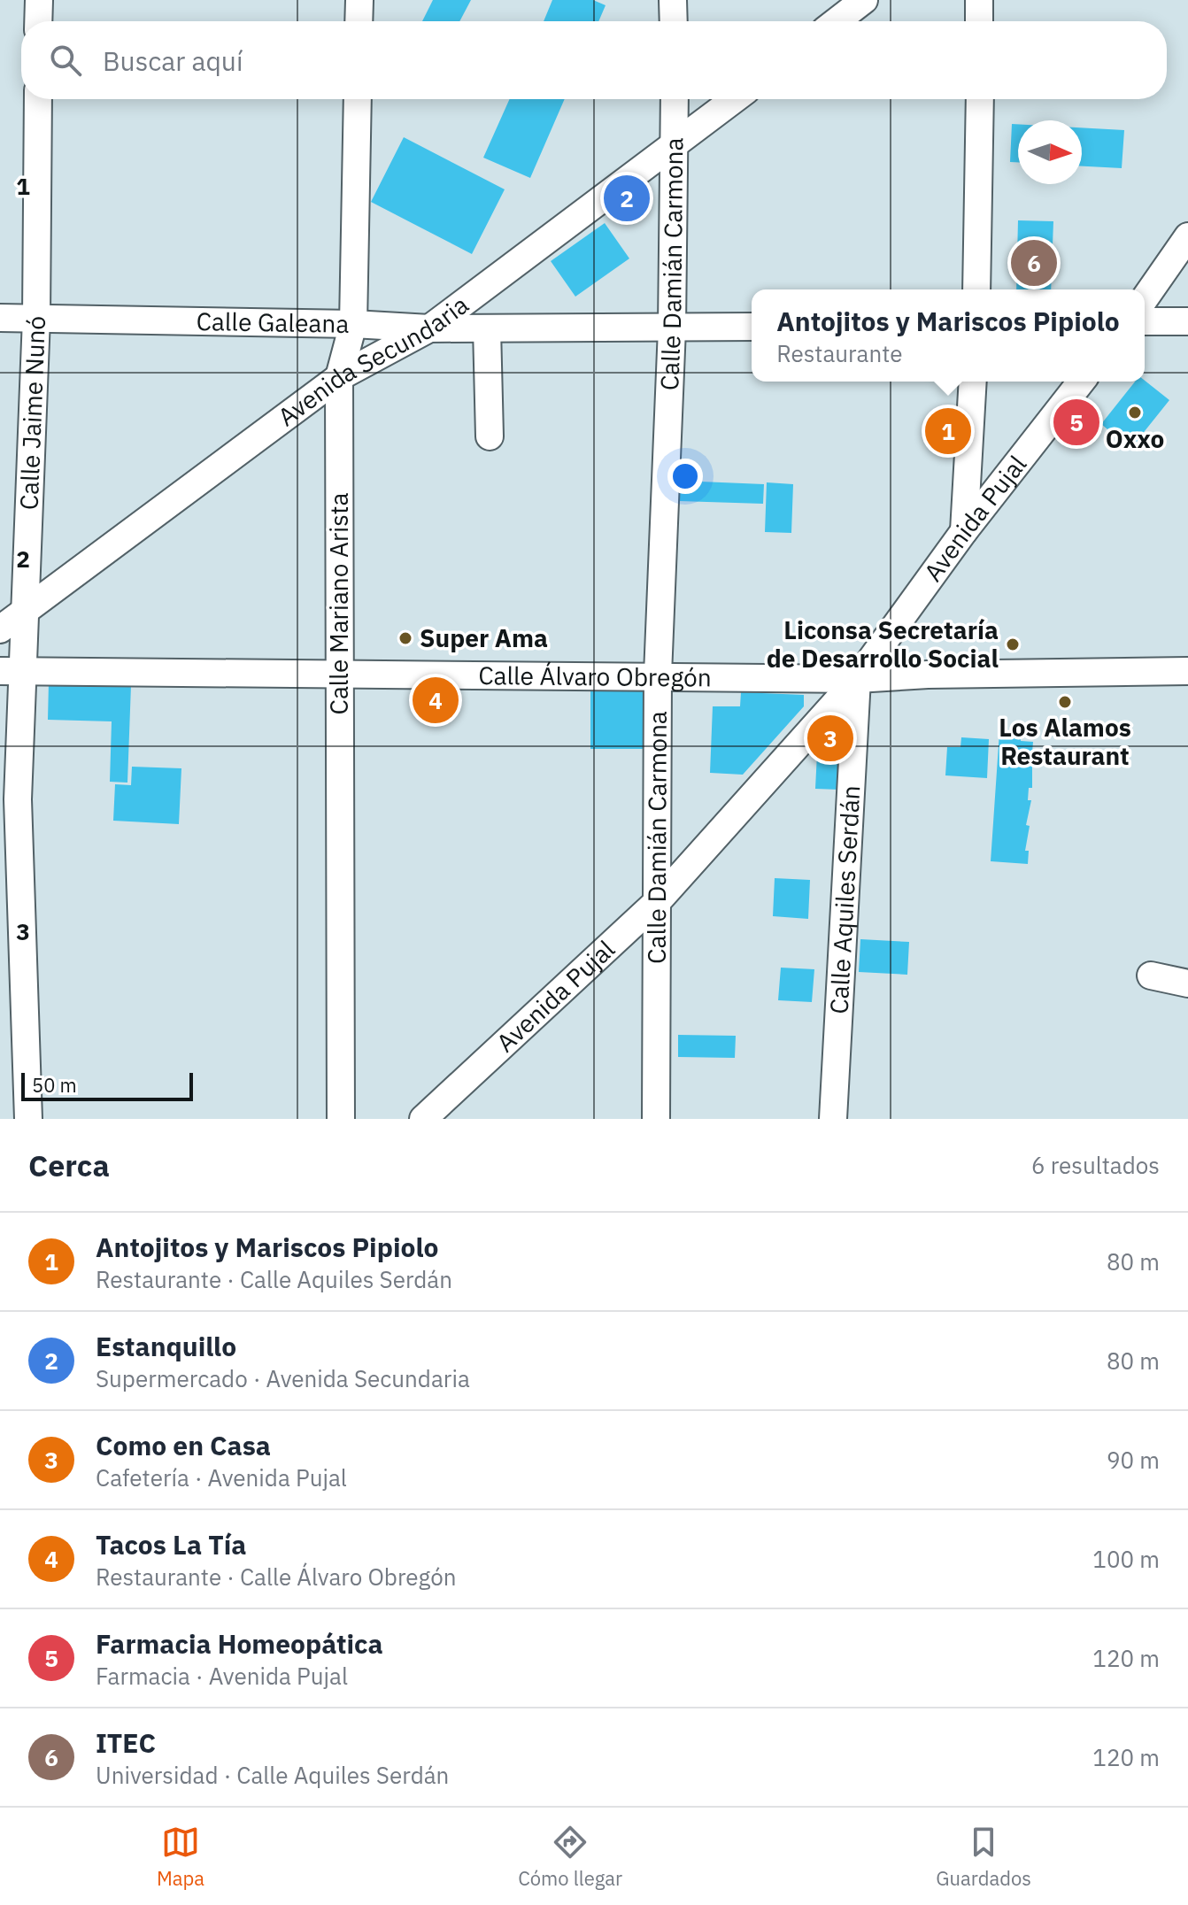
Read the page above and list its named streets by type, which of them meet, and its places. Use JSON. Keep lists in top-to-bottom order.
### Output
{
  "streets": {
    "street": [
      "Calle Damián Carmona",
      "Calle Galeana",
      "Avenida Secundaria",
      "Calle Jaime Nunó",
      "Avenida Pujal",
      "Calle Mariano Arista",
      "Calle Álvaro Obregón",
      "Calle Aquiles Serdán"
    ]
  },
  "crossings": [
    ["Calle Damián Carmona", "Calle Galeana"],
    ["Calle Damián Carmona", "Avenida Secundaria"],
    ["Calle Damián Carmona", "Avenida Pujal"],
    ["Calle Damián Carmona", "Calle Álvaro Obregón"],
    ["Calle Galeana", "Avenida Secundaria"],
    ["Calle Galeana", "Calle Jaime Nunó"],
    ["Calle Galeana", "Calle Mariano Arista"],
    ["Avenida Secundaria", "Calle Jaime Nunó"],
    ["Avenida Secundaria", "Calle Mariano Arista"],
    ["Calle Jaime Nunó", "Calle Álvaro Obregón"],
    ["Avenida Pujal", "Calle Álvaro Obregón"],
    ["Avenida Pujal", "Calle Aquiles Serdán"],
    ["Calle Mariano Arista", "Calle Álvaro Obregón"],
    ["Calle Álvaro Obregón", "Calle Aquiles Serdán"]
  ],
  "places": [
    "Oxxo",
    "Super Ama",
    "Liconsa Secretaría de Desarrollo Social",
    "Los Alamos Restaurant"
  ],
  "scale_bar": "50 m",
  "north": "right",
  "page": {
    "search": "Buscar aquí",
    "pins": [
      "2",
      "6",
      "5",
      "1",
      "4",
      "3"
    ],
    "popup": ["Antojitos y Mariscos Pipiolo", "Restaurante"],
    "scale": "50 m",
    "heading": ["Cerca", "6 resultados"],
    "list": [
      {
        "mark": "1",
        "name": "Antojitos y Mariscos Pipiolo",
        "note": "Restaurante · Calle Aquiles Serdán",
        "value": "80 m"
      },
      {
        "mark": "2",
        "name": "Estanquillo",
        "note": "Supermercado · Avenida Secundaria",
        "value": "80 m"
      },
      {
        "mark": "3",
        "name": "Como en Casa",
        "note": "Cafetería · Avenida Pujal",
        "value": "90 m"
      },
      {
        "mark": "4",
        "name": "Tacos La Tía",
        "note": "Restaurante · Calle Álvaro Obregón",
        "value": "100 m"
      },
      {
        "mark": "5",
        "name": "Farmacia Homeopática",
        "note": "Farmacia · Avenida Pujal",
        "value": "120 m"
      },
      {
        "mark": "6",
        "name": "ITEC",
        "note": "Universidad · Calle Aquiles Serdán",
        "value": "120 m"
      }
    ],
    "nav": ["Mapa", "Cómo llegar", "Guardados"]
  },
  "grid": {
    "rows": ["1", "2", "3"]
  }
}
